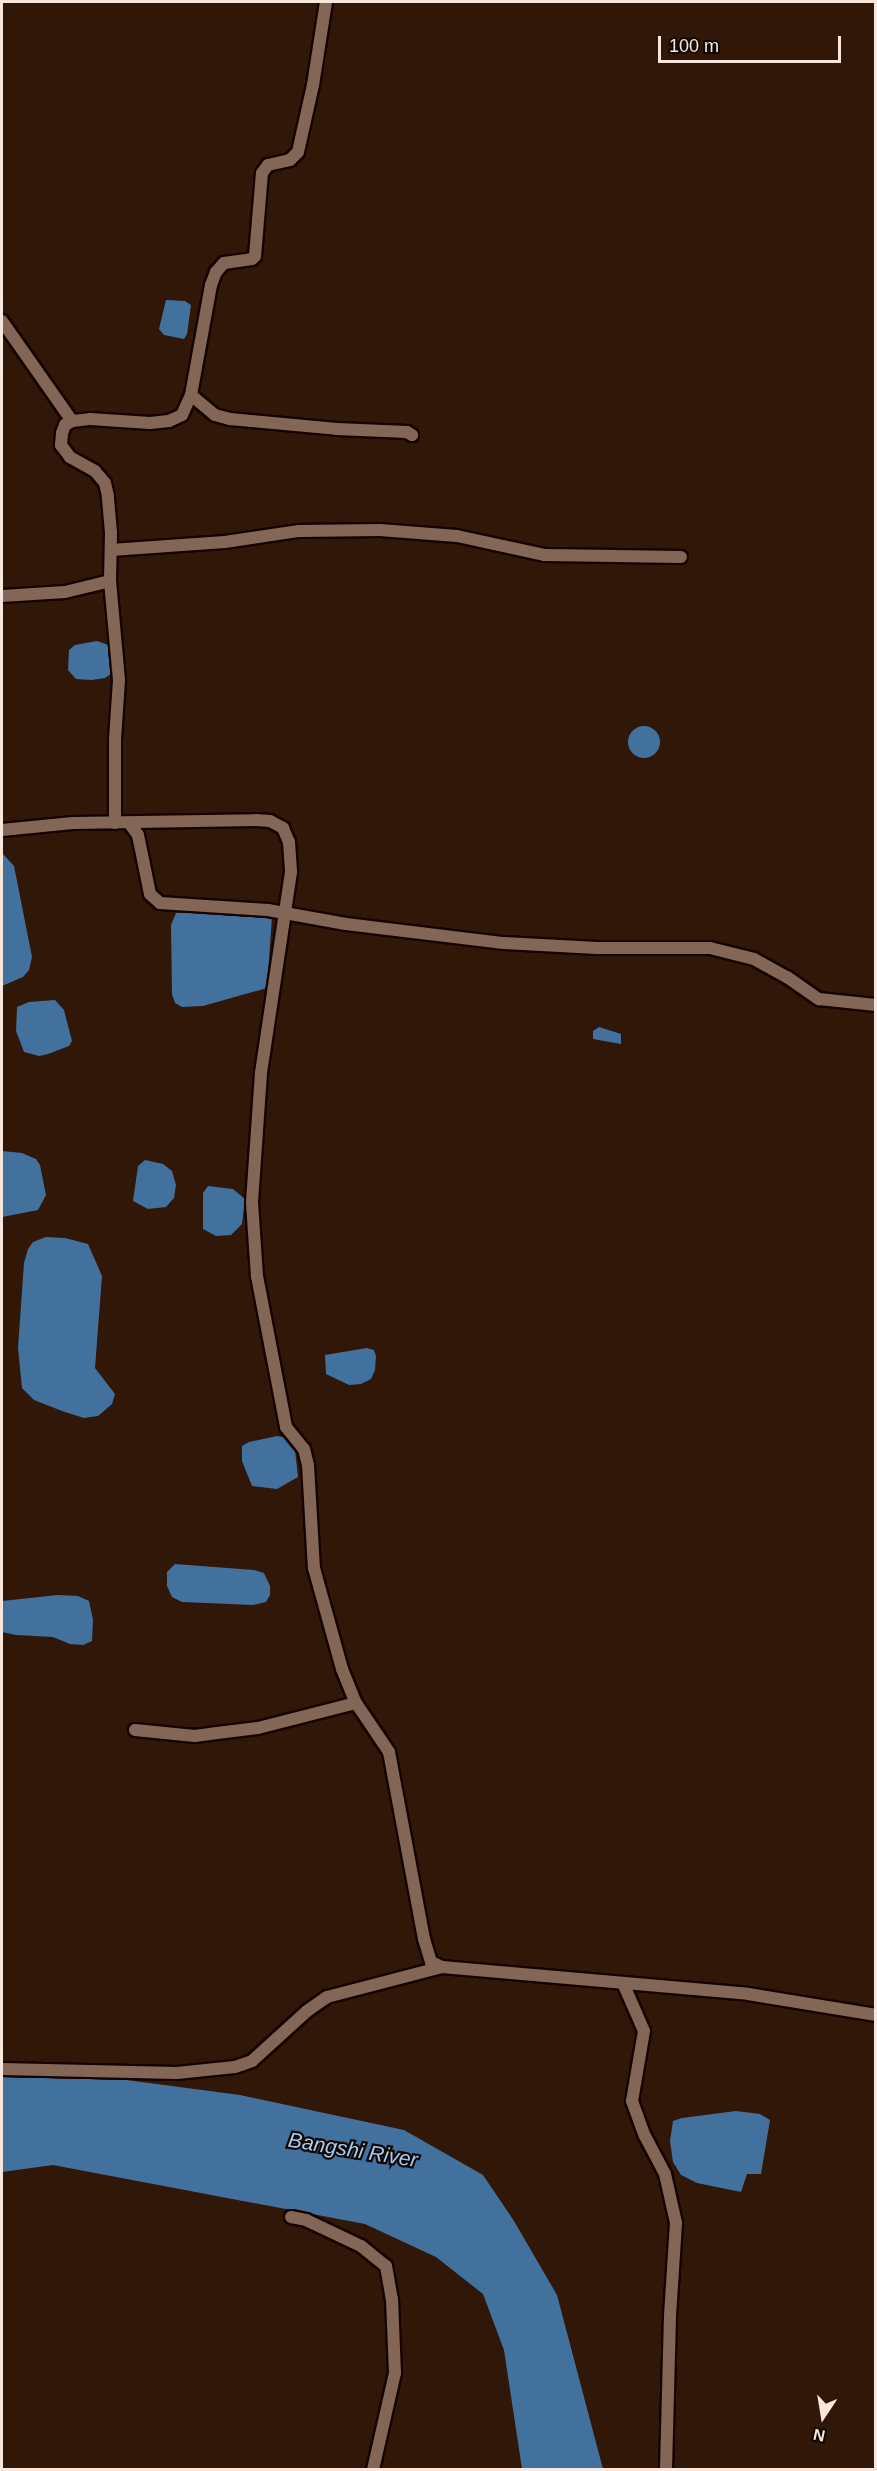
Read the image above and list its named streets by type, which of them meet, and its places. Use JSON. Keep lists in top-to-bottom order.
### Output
{
  "water": ["Bangshi River"],
  "scale_bar": "100 m",
  "north": "bottom"
}
